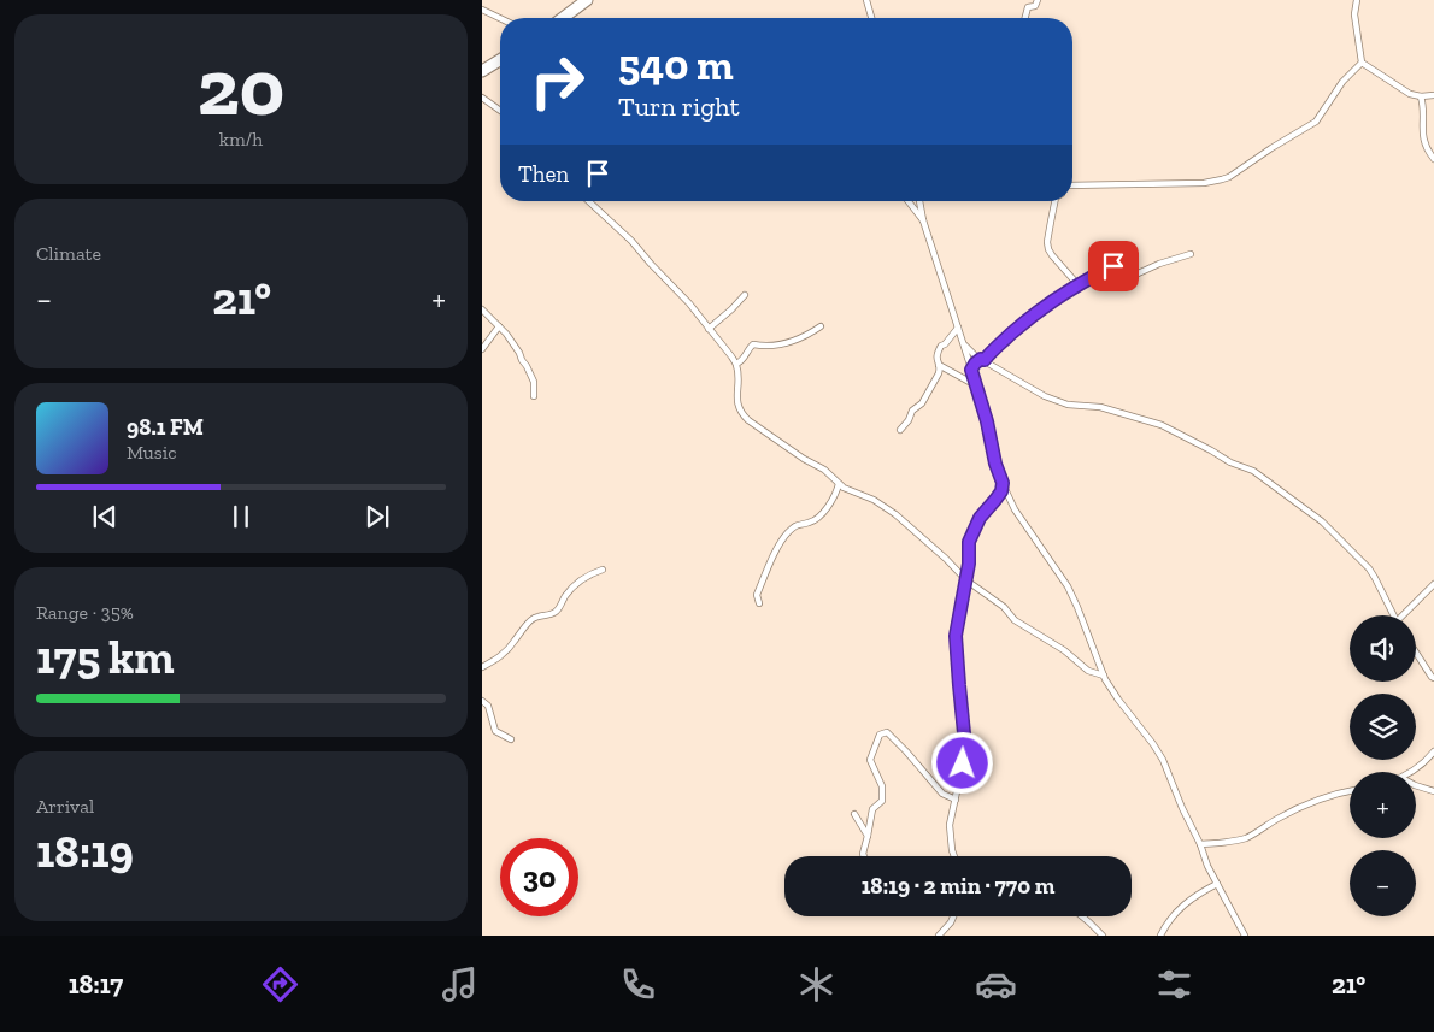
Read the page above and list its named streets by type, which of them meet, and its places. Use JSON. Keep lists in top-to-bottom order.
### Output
{
  "page": {
    "tile": [
      ["20", "km/h"],
      "Climate",
      ["Range · 35%", "175 km"],
      ["Arrival", "18:19"]
    ],
    "turn": ["540 m", "Turn right"],
    "then": "Then",
    "heat": ["−", "21°", "+"],
    "song": ["98.1 FM", "Music"],
    "map_buttons": ["+", "−"],
    "limit": "30",
    "trip": "18:19 · 2 min · 770 m",
    "tabs": ["18:17", "21°"]
  }
}
